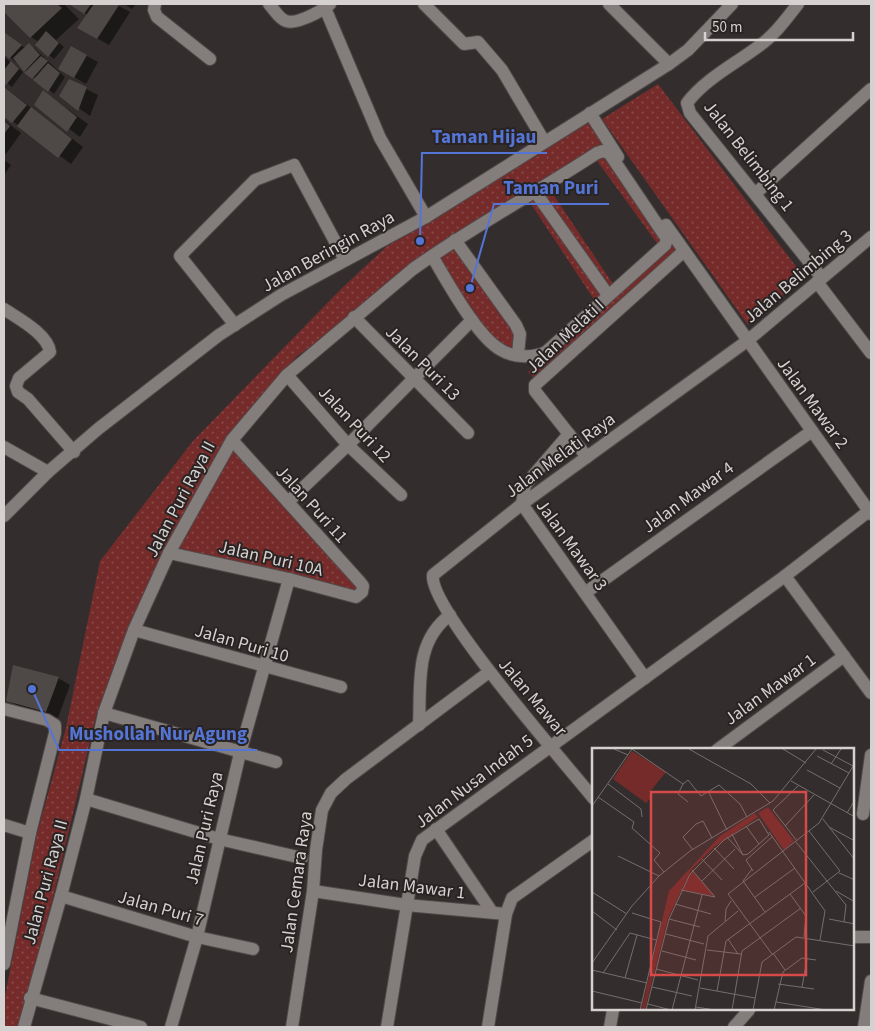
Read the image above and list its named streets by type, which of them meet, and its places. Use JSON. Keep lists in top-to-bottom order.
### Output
{
  "streets": {
    "street": [
      "Jalan Belimbing 1",
      "Jalan Beringin Raya",
      "Jalan Belimbing 3",
      "Jalan Melati I",
      "Jalan Puri 13",
      "Jalan Mawar 2",
      "Jalan Puri 12",
      "Jalan Melati Raya",
      "Jalan Mawar 4",
      "Jalan Puri Raya II",
      "Jalan Puri 11",
      "Jalan Mawar 3",
      "Jalan Puri 10A",
      "Jalan Puri 10",
      "Jalan Mawar 1",
      "Jalan Mawar",
      "Jalan Nusa Indah 5",
      "Jalan Puri Raya",
      "Jalan Cemara Raya",
      "Jalan Puri 7"
    ]
  },
  "crossings": [
    ["Jalan Belimbing 1", "Jalan Belimbing 3"],
    ["Jalan Beringin Raya", "Jalan Mawar 2"],
    ["Jalan Belimbing 3", "Jalan Mawar 2"],
    ["Jalan Belimbing 3", "Jalan Melati Raya"],
    ["Jalan Melati I", "Jalan Mawar 2"],
    ["Jalan Melati I", "Jalan Melati Raya"],
    ["Jalan Melati I", "Jalan Mawar 3"],
    ["Jalan Puri 13", "Jalan Puri Raya II"],
    ["Jalan Mawar 2", "Jalan Melati Raya"],
    ["Jalan Mawar 2", "Jalan Mawar 4"],
    ["Jalan Mawar 2", "Jalan Mawar 3"],
    ["Jalan Mawar 2", "Jalan Mawar"],
    ["Jalan Mawar 2", "Jalan Nusa Indah 5"],
    ["Jalan Puri 12", "Jalan Puri Raya II"],
    ["Jalan Melati Raya", "Jalan Mawar 3"],
    ["Jalan Melati Raya", "Jalan Mawar"],
    ["Jalan Mawar 4", "Jalan Mawar 3"],
    ["Jalan Puri Raya II", "Jalan Puri 11"],
    ["Jalan Puri Raya II", "Jalan Puri 10A"],
    ["Jalan Puri Raya II", "Jalan Puri 10"],
    ["Jalan Puri Raya II", "Jalan Puri 7"],
    ["Jalan Puri 11", "Jalan Puri 10A"],
    ["Jalan Puri 10A", "Jalan Puri Raya"],
    ["Jalan Puri 10", "Jalan Puri Raya"],
    ["Jalan Mawar 1", "Jalan Nusa Indah 5"],
    ["Jalan Mawar 1", "Jalan Cemara Raya"],
    ["Jalan Mawar", "Jalan Nusa Indah 5"],
    ["Jalan Mawar", "Jalan Cemara Raya"],
    ["Jalan Puri Raya", "Jalan Puri 7"]
  ],
  "places": ["Taman Hijau", "Taman Puri", "Mushollah Nur Agung"],
  "scale_bar": "50 m"
}
